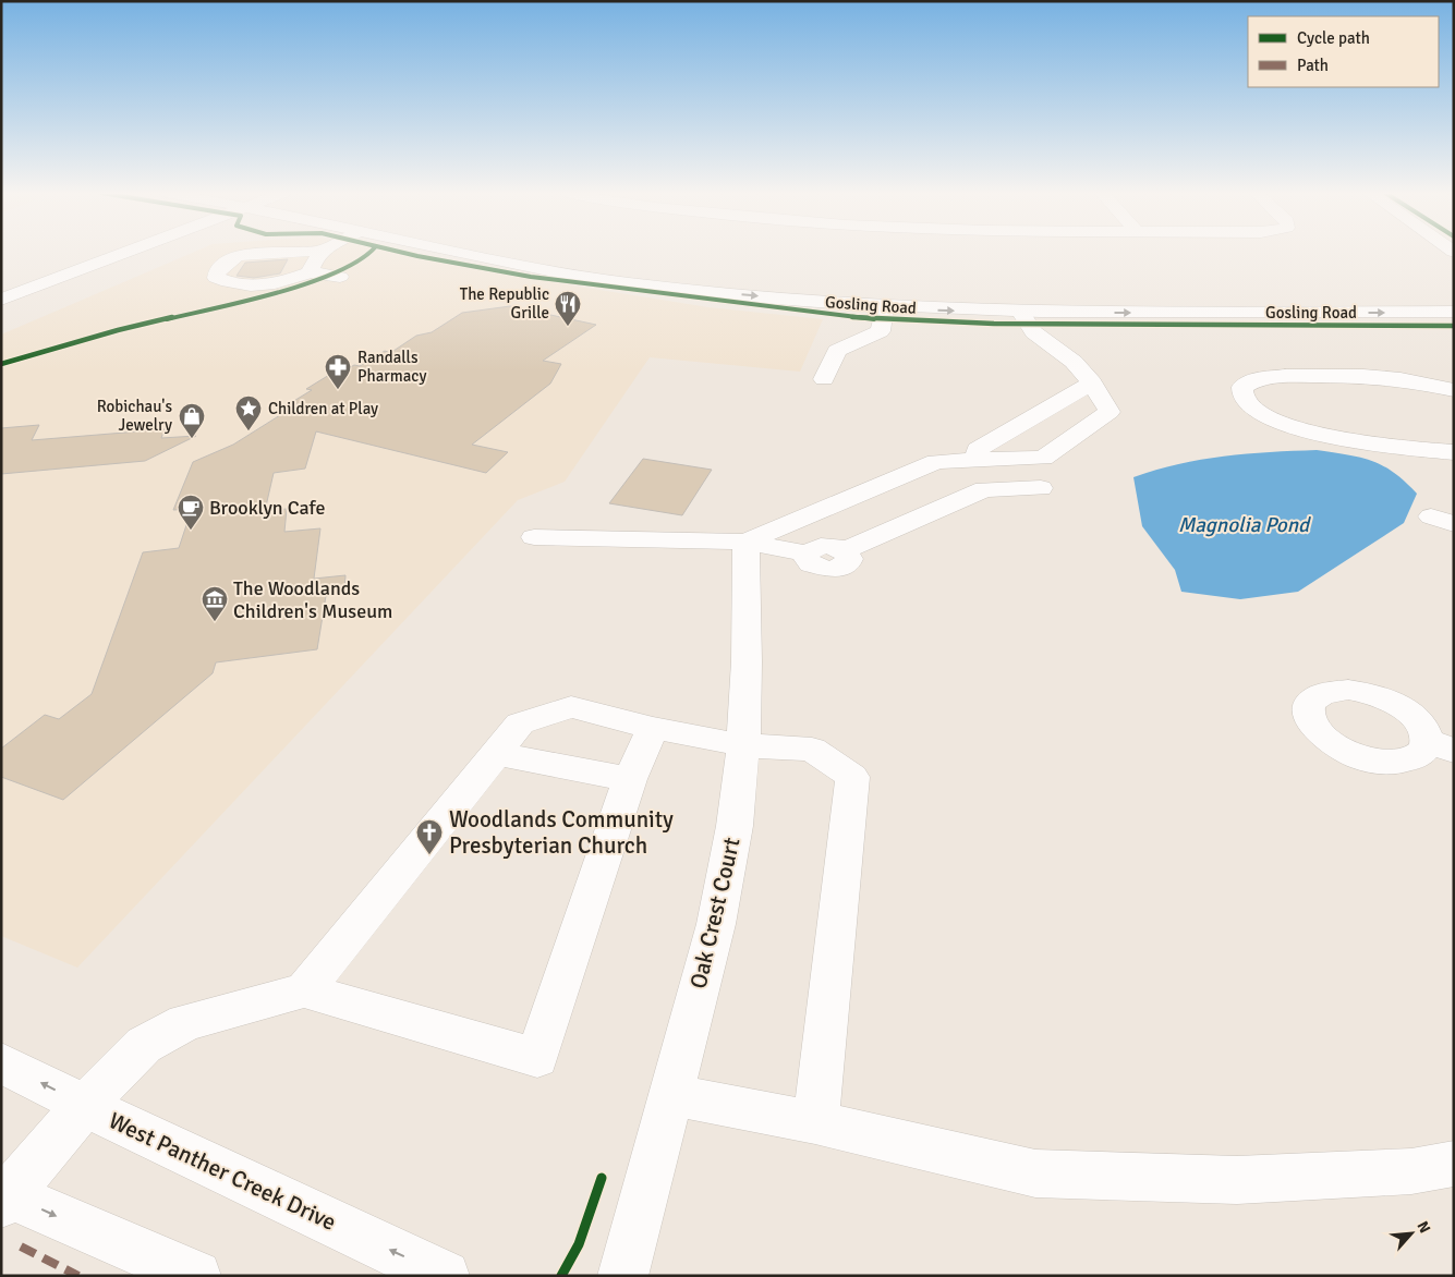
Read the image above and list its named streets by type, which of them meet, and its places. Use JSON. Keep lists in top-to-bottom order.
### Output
{
  "streets": {
    "main road": ["Gosling Road", "Oak Crest Court", "West Panther Creek Drive"]
  },
  "water": ["Magnolia Pond"],
  "places": {
    "restaurant": ["The Republic Grille"],
    "pharmacy": ["Randalls Pharmacy"],
    "place": ["Children at Play"],
    "shop": ["Robichau's Jewelry"],
    "cafe": ["Brooklyn Cafe"],
    "museum": ["The Woodlands Children's Museum"],
    "church": ["Woodlands Community Presbyterian Church"]
  },
  "legend": ["Cycle path", "Path"],
  "north": "top right"
}
